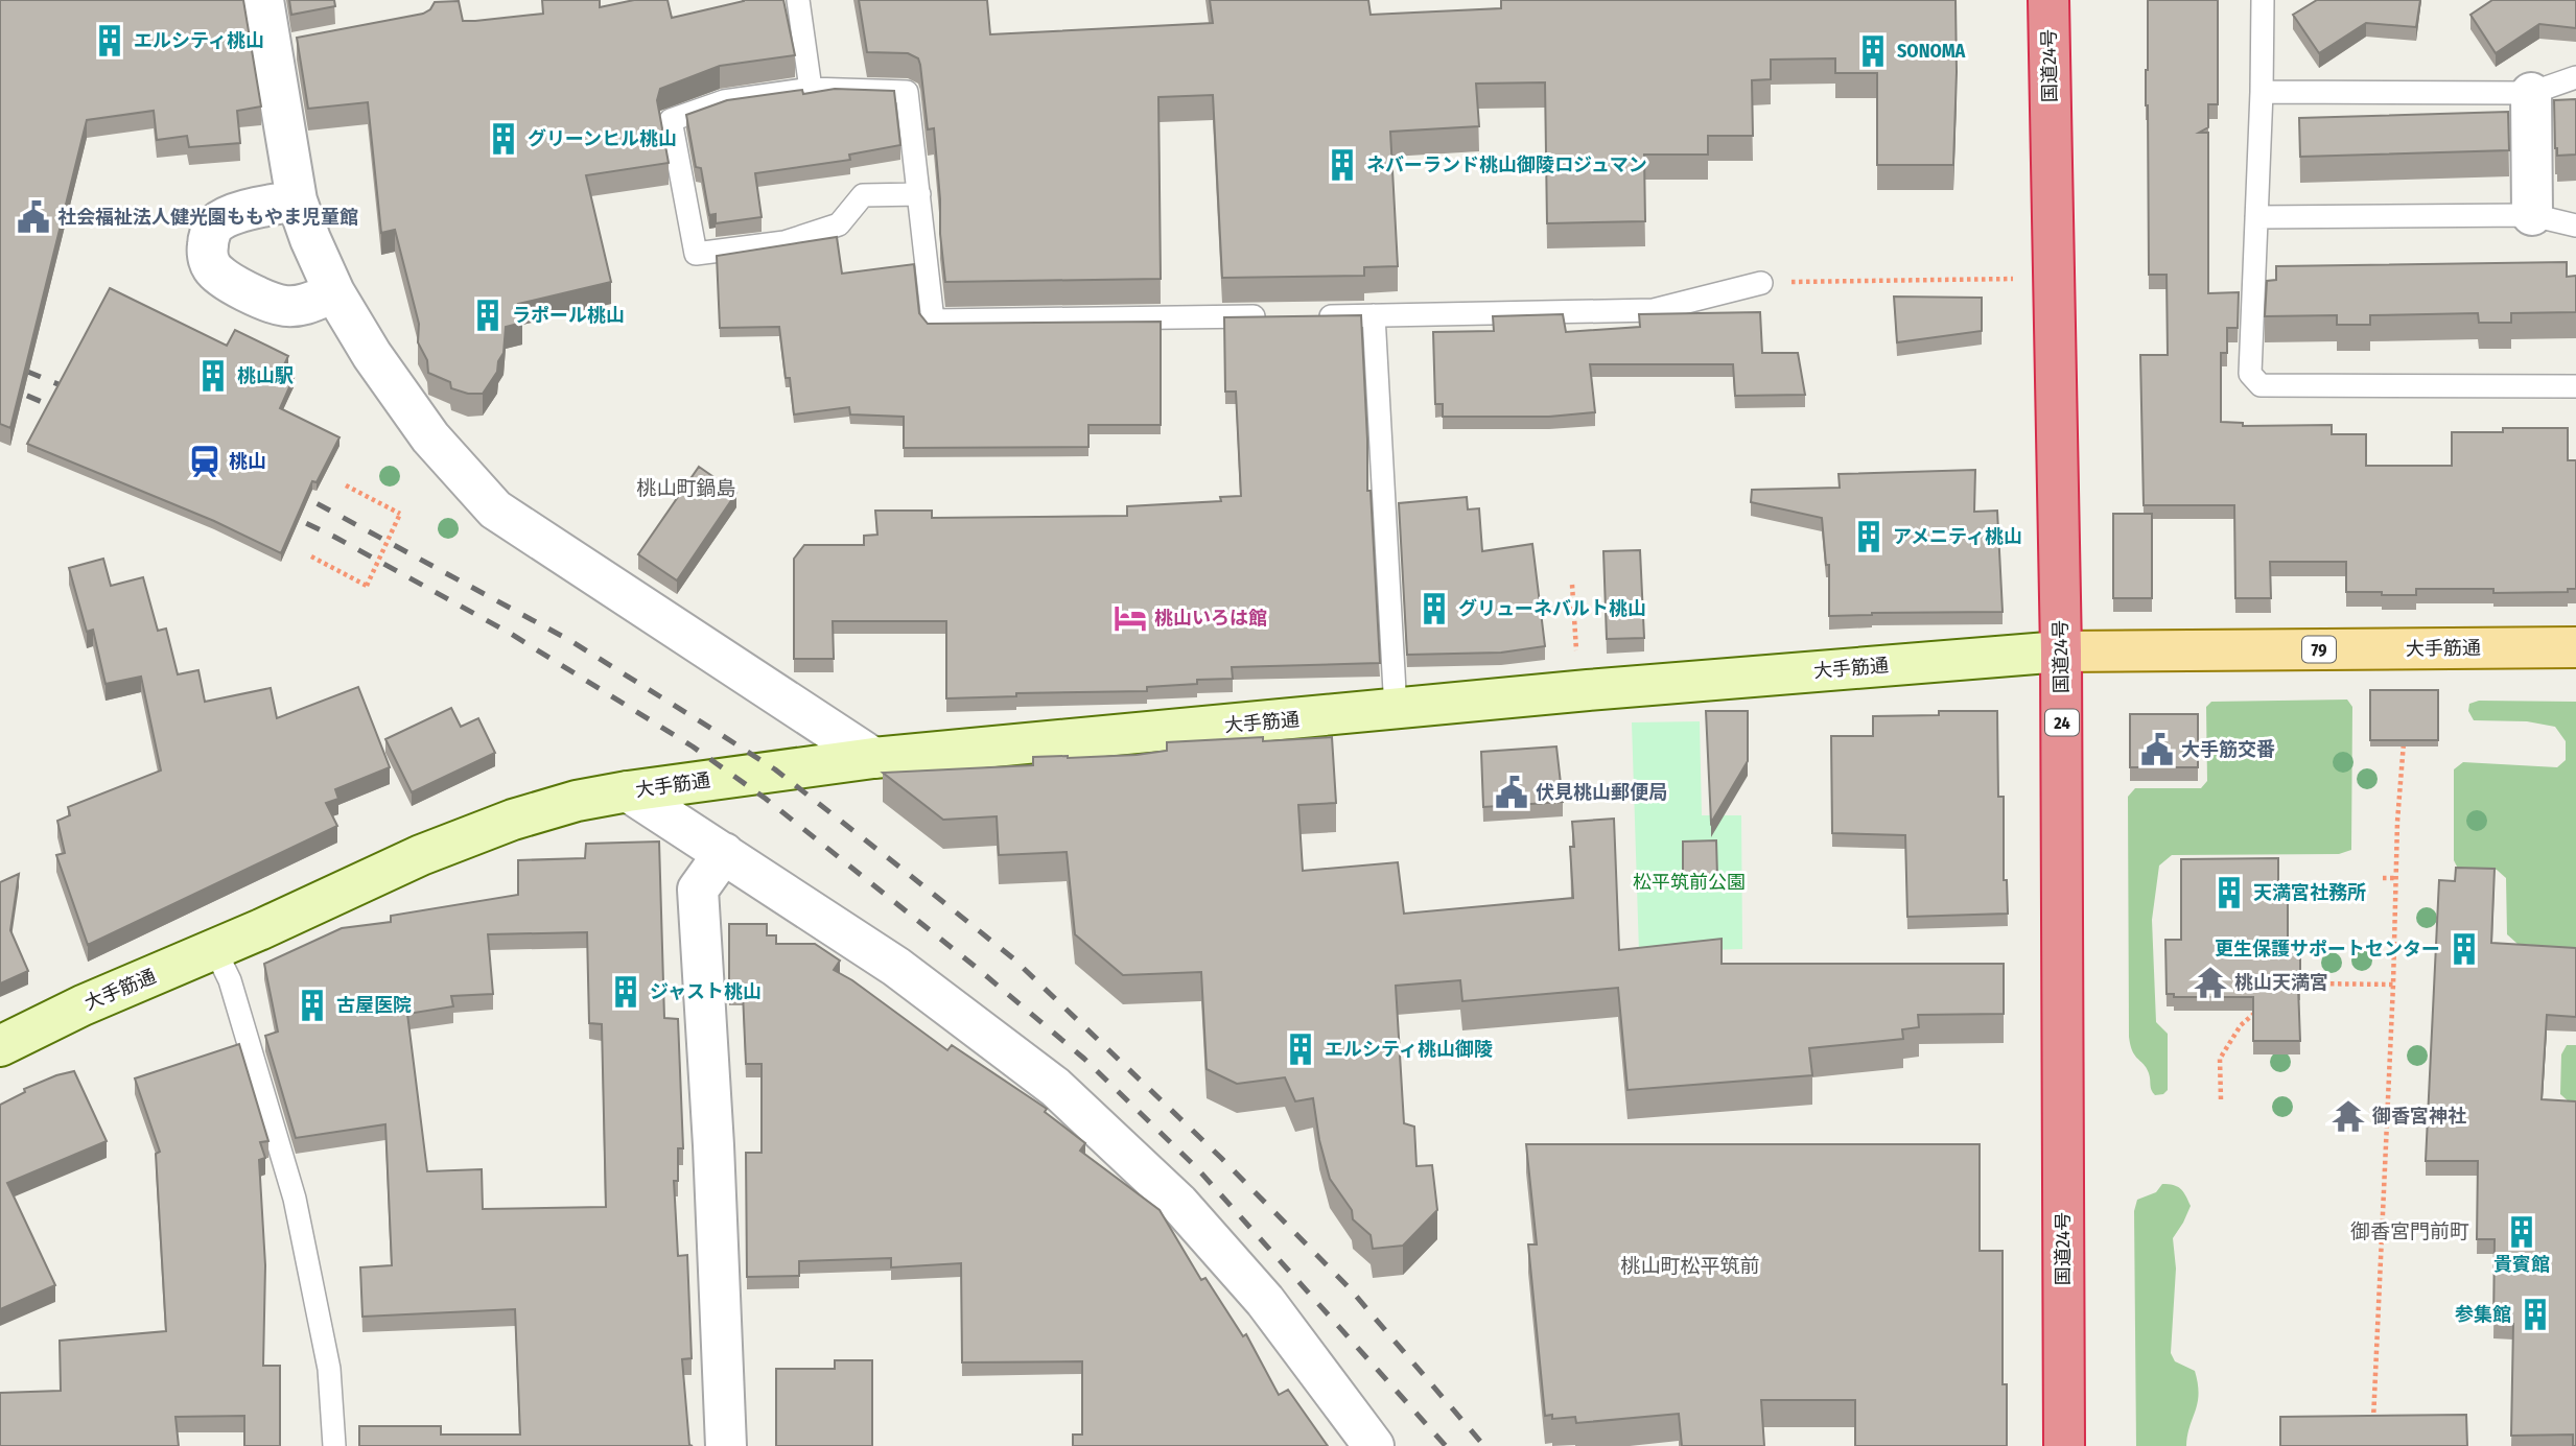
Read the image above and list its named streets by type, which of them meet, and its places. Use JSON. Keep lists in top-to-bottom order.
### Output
{
  "streets": {
    "highway": ["国道24号", "24"],
    "main road": ["大手筋通", "79"]
  },
  "crossings": [
    ["国道24号", "大手筋通"]
  ],
  "districts": ["桃山町鍋島", "御香宮門前町", "桃山町松平筑前"],
  "parks": ["松平筑前公園"],
  "places": {
    "building": [
      "エルシティ桃山",
      "SONOMA",
      "グリーンヒル桃山",
      "ネバーランド桃山御陵ロジュマン",
      "ラポール桃山",
      "桃山駅",
      "アメニティ桃山",
      "グリューネバルト桃山",
      "天満宮社務所",
      "更生保護サポートセンター",
      "ジャスト桃山",
      "古屋医院",
      "エルシティ桃山御陵",
      "貴賓館",
      "参集館"
    ],
    "public building": ["社会福祉法人健光園ももやま児童館", "大手筋交番", "伏見桃山郵便局"],
    "station": ["桃山"],
    "hotel": ["桃山いろは館"],
    "temple": ["桃山天満宮", "御香宮神社"]
  }
}
